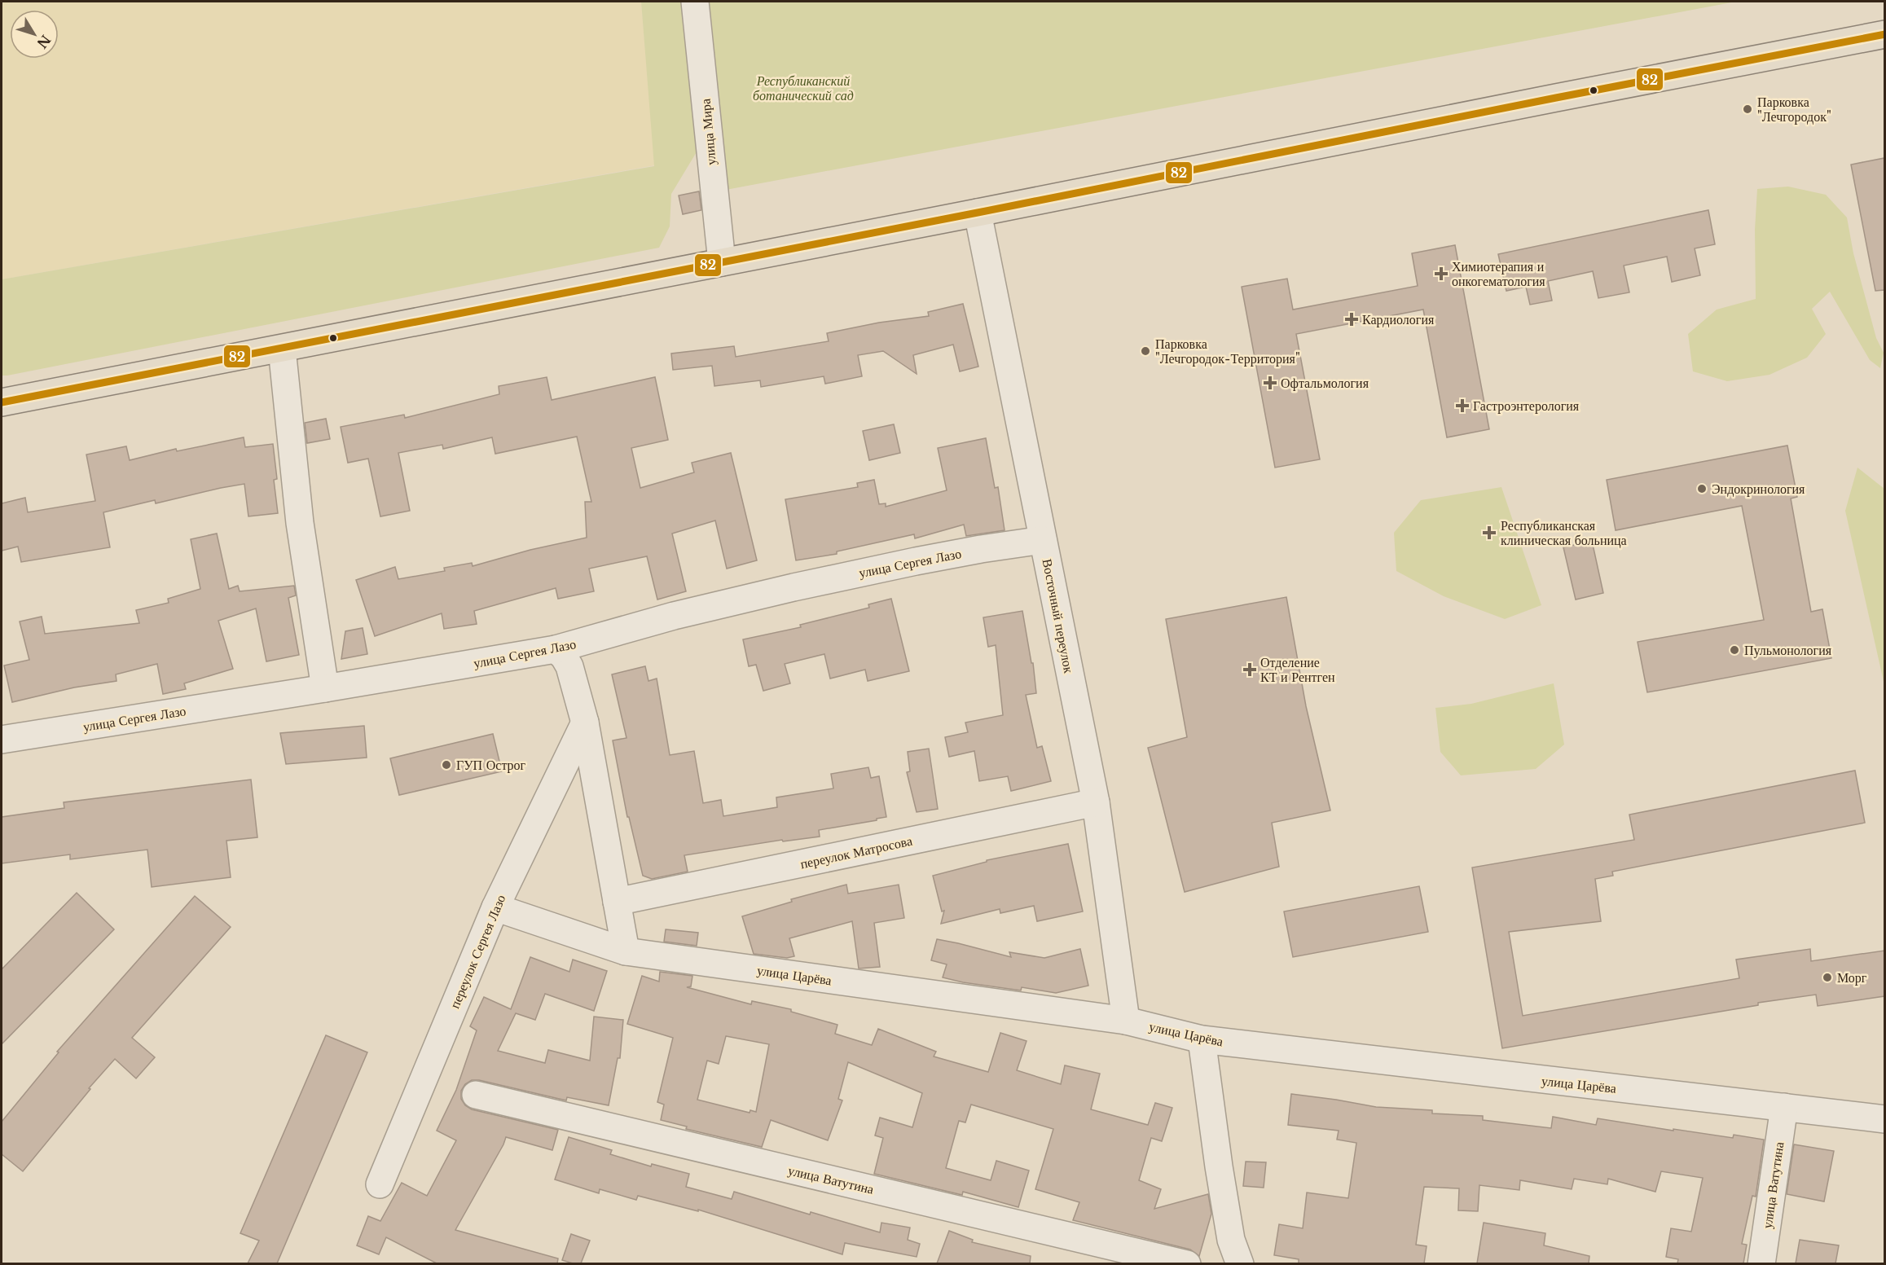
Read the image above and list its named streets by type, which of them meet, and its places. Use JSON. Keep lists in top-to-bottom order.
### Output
{
  "streets": {
    "street": [
      "улица Мира",
      "улица Сергея Лазо",
      "Восточный переулок",
      "переулок Матросова",
      "переулок Сергея Лазо",
      "улица Царёва",
      "улица Ватутина"
    ]
  },
  "crossings": [
    ["улица Сергея Лазо", "Восточный переулок"],
    ["Восточный переулок", "переулок Матросова"],
    ["Восточный переулок", "улица Царёва"],
    ["переулок Сергея Лазо", "улица Царёва"],
    ["улица Царёва", "улица Ватутина"]
  ],
  "parks": ["Республиканский ботанический сад"],
  "places": {
    "other": [
      "Парковка \"Лечгородок\"",
      "Парковка \"Лечгородок-Территория\"",
      "Эндокринология",
      "Пульмонология",
      "ГУП Острог",
      "Морг"
    ],
    "health": [
      "Химиотерапия и онкогематология",
      "Кардиология",
      "Офтальмология",
      "Гастроэнтерология",
      "Республиканская клиническая больница",
      "Отделение КТ и Рентген"
    ]
  },
  "lines": ["transit line 82"],
  "north": "bottom right"
}
